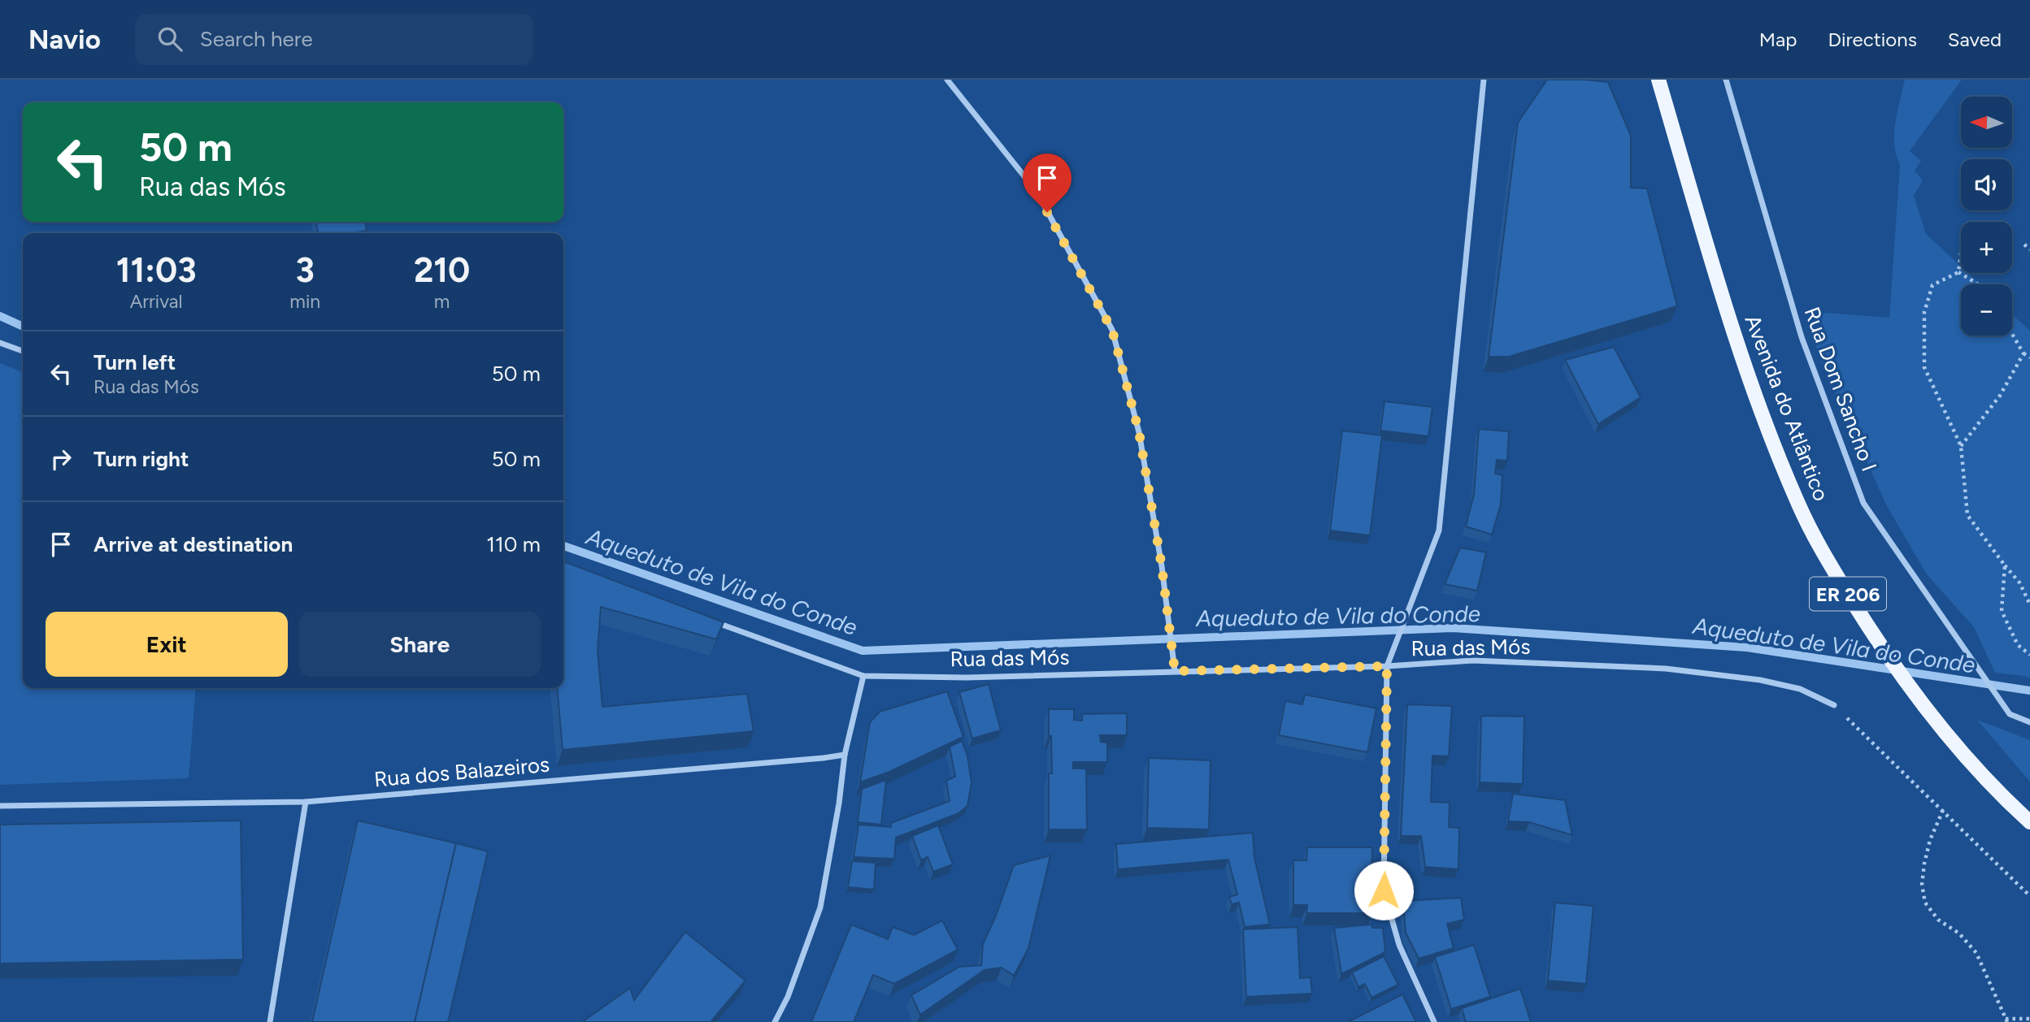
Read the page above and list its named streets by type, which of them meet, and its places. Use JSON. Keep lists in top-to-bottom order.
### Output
{
  "streets": {
    "main road": ["Avenida do Atlântico", "ER 206"],
    "street": ["Rua Dom Sancho I", "Rua das Mós", "Rua dos Balazeiros"]
  },
  "water": ["Aqueduto de Vila do Conde"],
  "north": "left",
  "page": {
    "header": "Navio",
    "search": "Search here",
    "nav": ["Map", "Directions", "Saved"],
    "map_buttons": ["+", "−"],
    "turn": ["50 m", "Rua das Mós"],
    "eta": [
      "11:03",
      "Arrival",
      "3",
      "min",
      "210",
      "m"
    ],
    "list": [
      {
        "name": "Turn left",
        "note": "Rua das Mós",
        "value": "50 m"
      },
      {
        "name": "Turn right",
        "value": "50 m"
      },
      {
        "name": "Arrive at destination",
        "value": "110 m"
      }
    ],
    "buttons": ["Exit", "Share"]
  }
}
